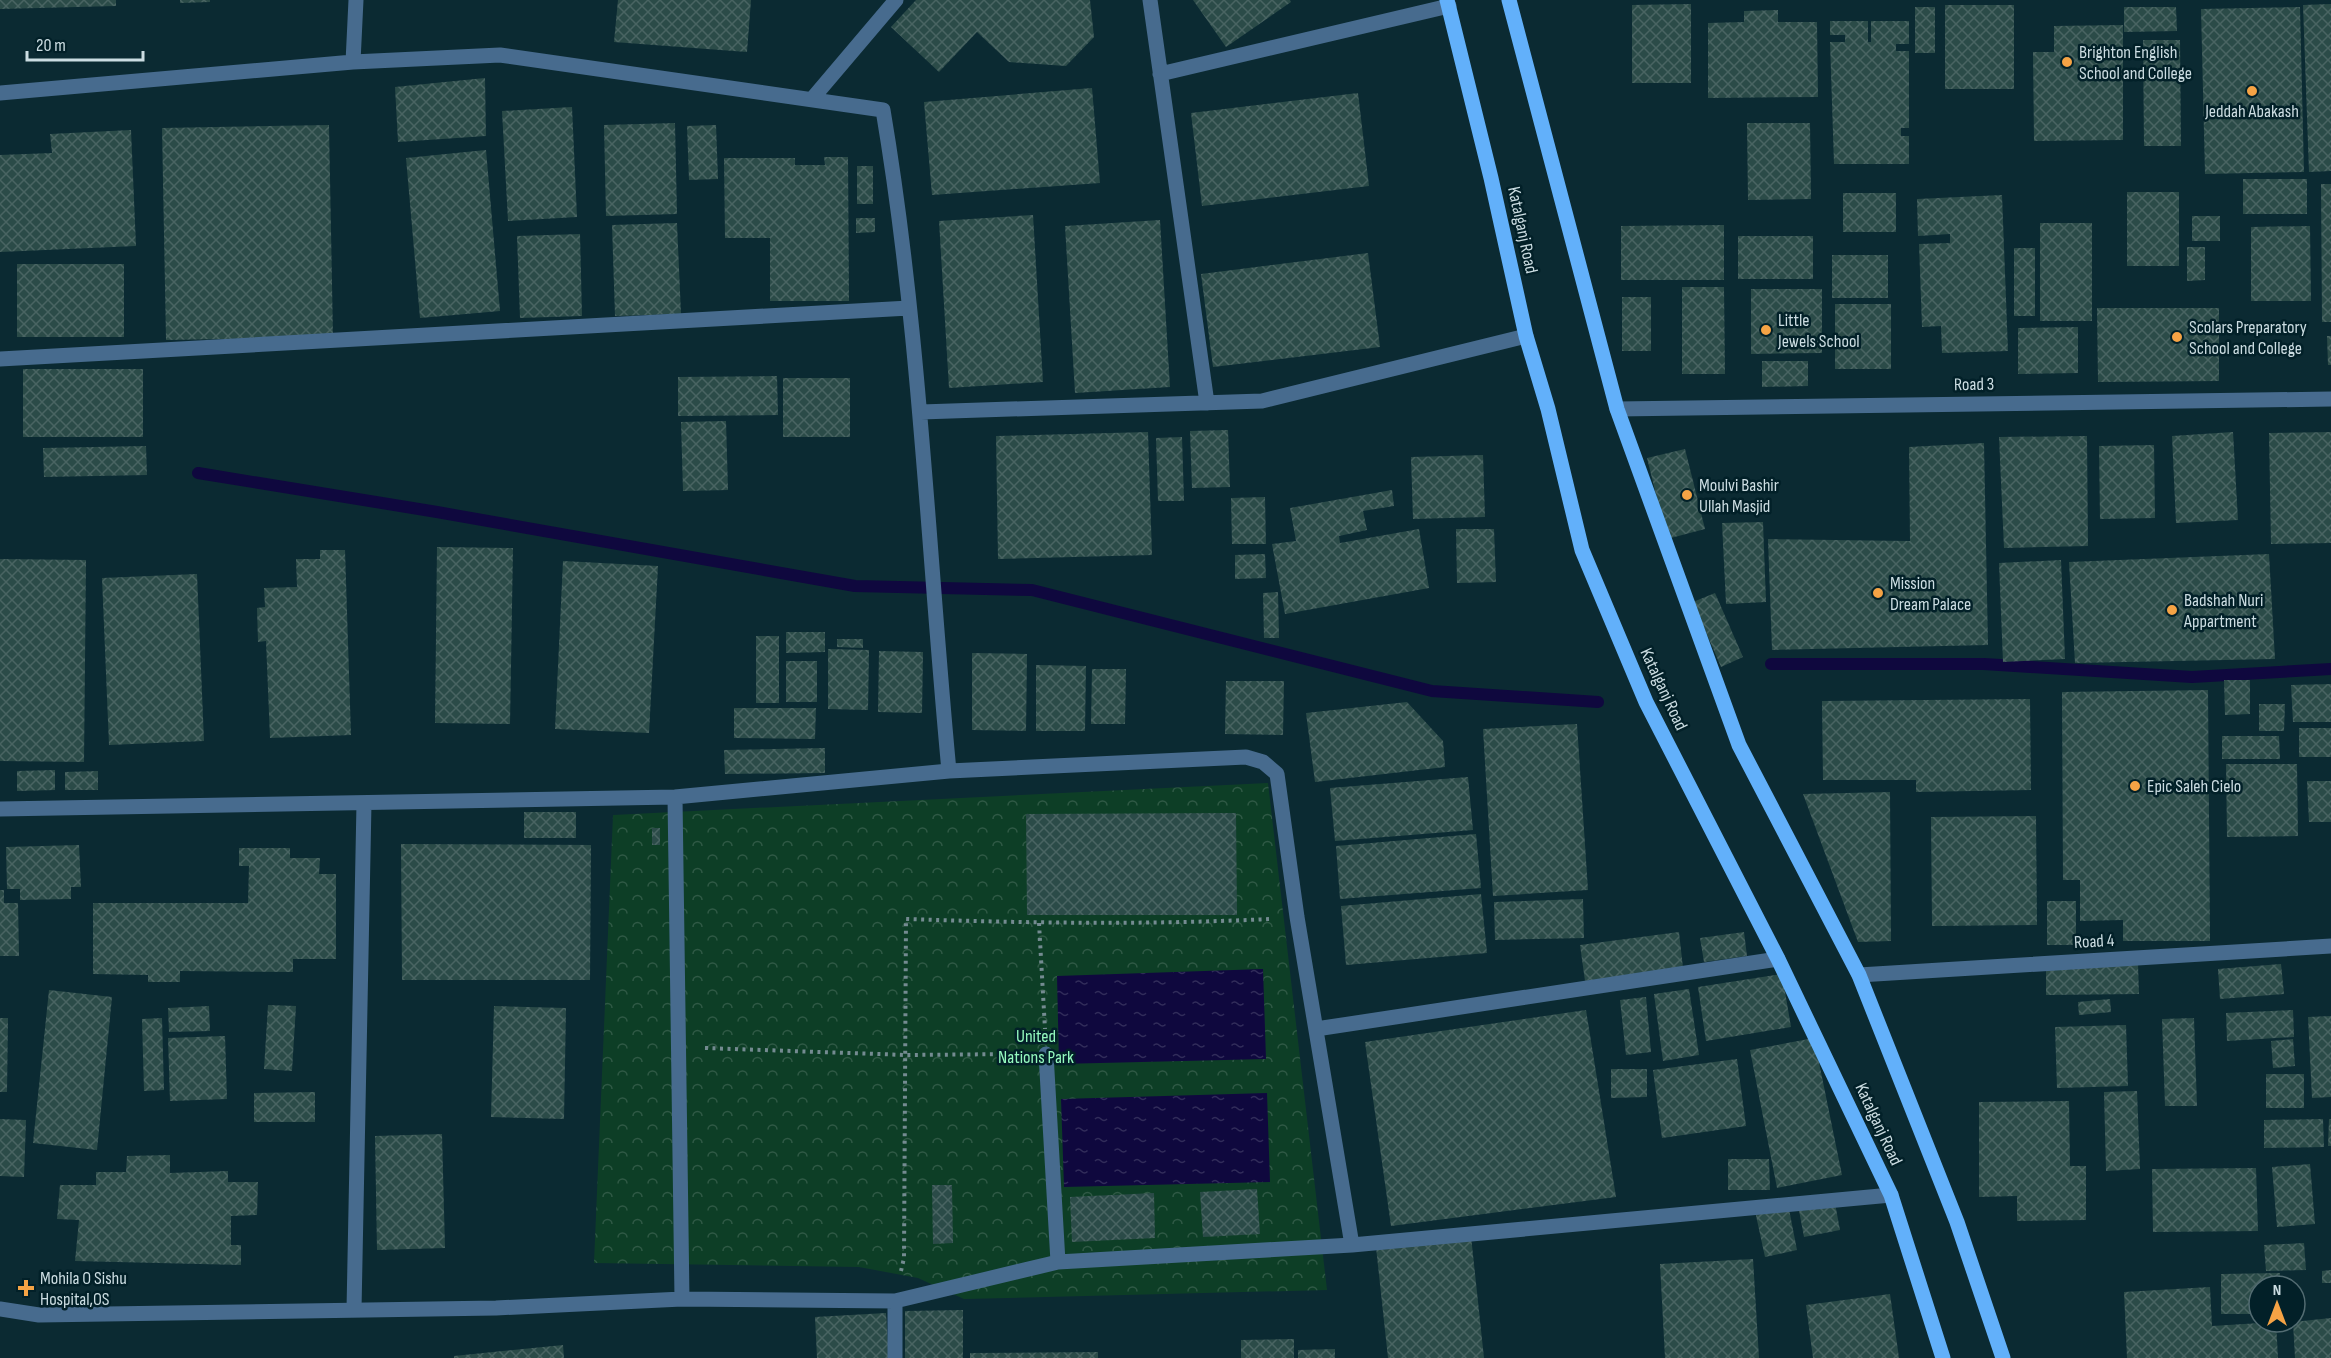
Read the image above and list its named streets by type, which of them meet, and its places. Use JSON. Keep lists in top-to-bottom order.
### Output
{
  "streets": {
    "main road": ["Katalganj Road"],
    "street": ["Road 3", "Road 4"]
  },
  "crossings": [
    ["Katalganj Road", "Road 3"],
    ["Katalganj Road", "Road 4"]
  ],
  "parks": ["United Nations Park"],
  "places": {
    "other": [
      "Brighton English School and College",
      "Jeddah Abakash",
      "Little Jewels School",
      "Scolars Preparatory School and College",
      "Moulvi Bashir Ullah Masjid",
      "Mission Dream Palace",
      "Badshah Nuri Appartment",
      "Epic Saleh Cielo"
    ],
    "health": ["Mohila O Sishu Hospital,OS"]
  },
  "scale_bar": "20 m",
  "north": "top"
}
